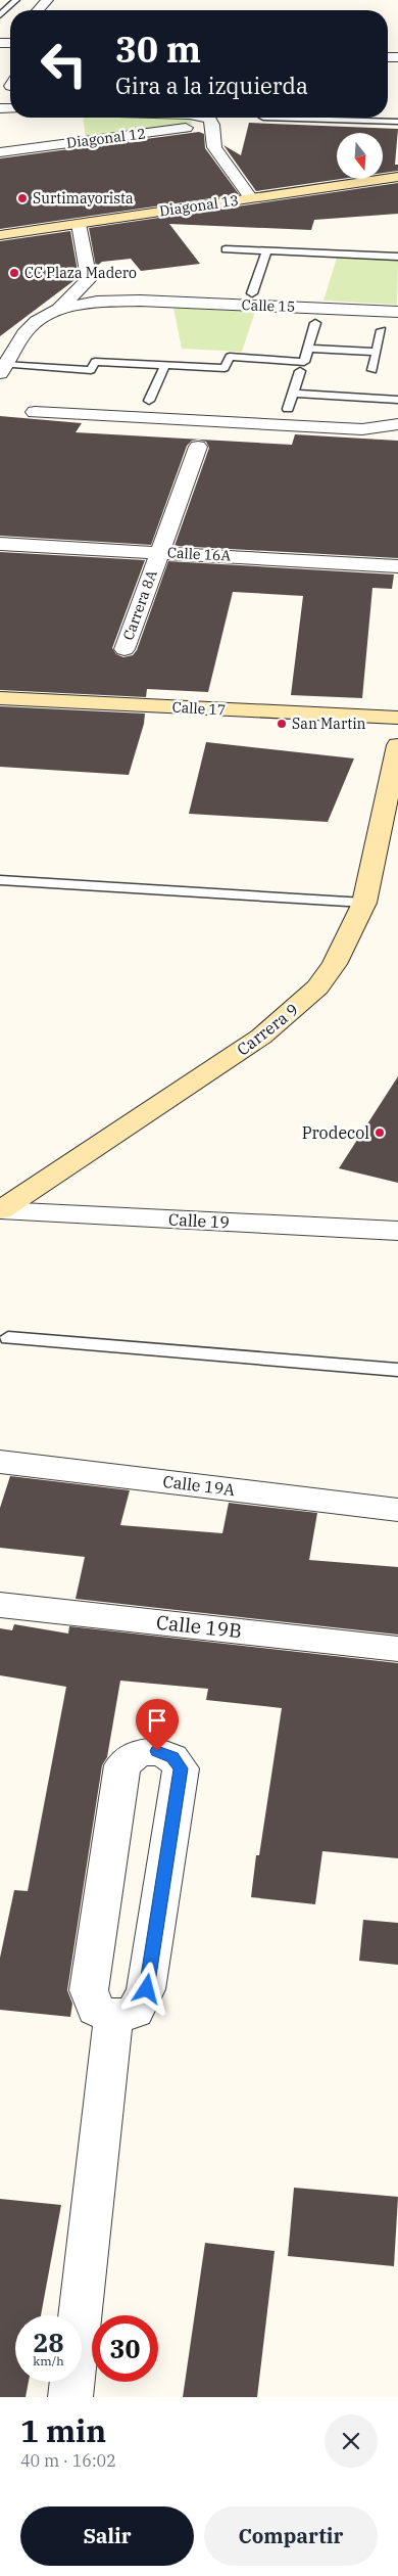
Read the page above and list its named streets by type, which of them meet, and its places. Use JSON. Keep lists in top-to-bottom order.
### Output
{
  "streets": {
    "main road": ["Diagonal 13", "Calle 17", "Carrera 9"],
    "street": [
      "Diagonal 12",
      "Calle 15",
      "Calle 16A",
      "Carrera 8A",
      "Calle 19",
      "Calle 19A",
      "Calle 19B"
    ]
  },
  "crossings": [
    ["Calle 16A", "Carrera 8A"],
    ["Carrera 9", "Calle 19"]
  ],
  "places": [
    "Surtimayorista",
    "CC Plaza Madero",
    "San Martin",
    "Prodecol"
  ],
  "north": "bottom",
  "page": {
    "turn": ["30 m", "Gira a la izquierda"],
    "speed": "28 km/h",
    "limit": "30",
    "heading": ["1 min", "40 m · 16:02"],
    "buttons": ["Salir", "Compartir"]
  }
}
